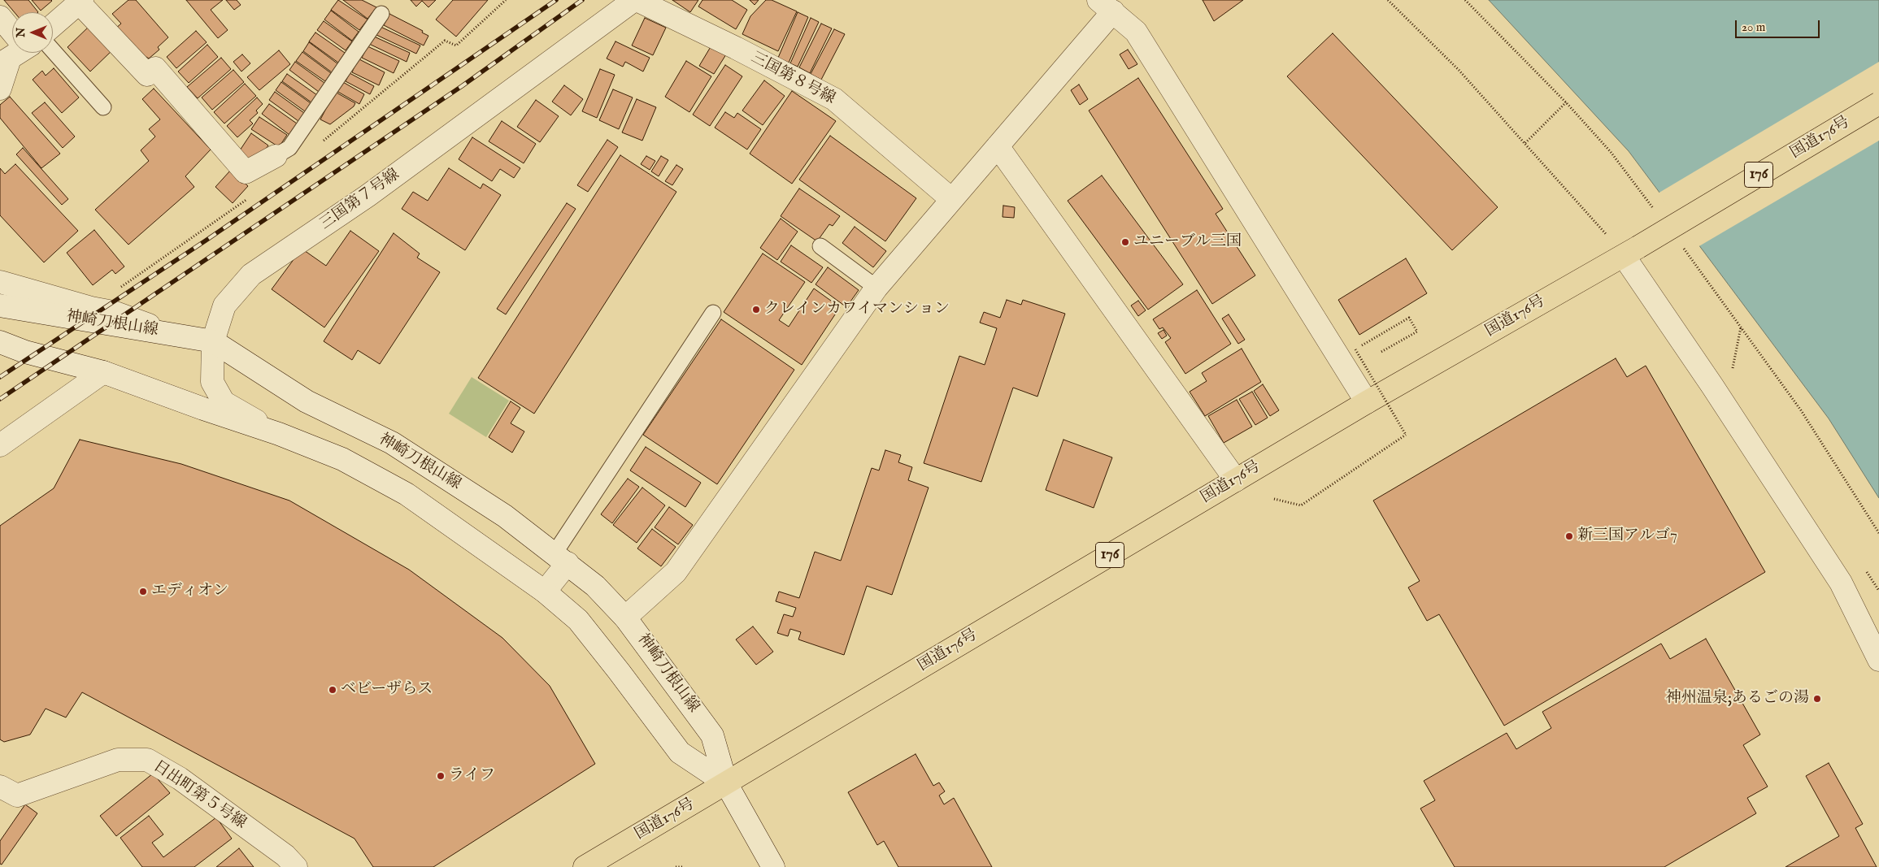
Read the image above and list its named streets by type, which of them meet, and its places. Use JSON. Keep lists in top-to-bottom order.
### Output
{
  "streets": {
    "highway": ["国道176号", "176"],
    "street": [
      "三国第８号線",
      "三国第７号線",
      "神崎刀根山線",
      "日出町第５号線"
    ]
  },
  "crossings": [
    ["三国第８号線", "三国第７号線"],
    ["国道176号", "神崎刀根山線"],
    ["三国第７号線", "神崎刀根山線"]
  ],
  "places": [
    "ユニーブル三国",
    "クレインカワイマンション",
    "新三国アルゴ7",
    "エディオン",
    "ベビーザらス",
    "神州温泉;あるごの湯",
    "ライフ"
  ],
  "scale_bar": "20 m",
  "north": "left"
}
